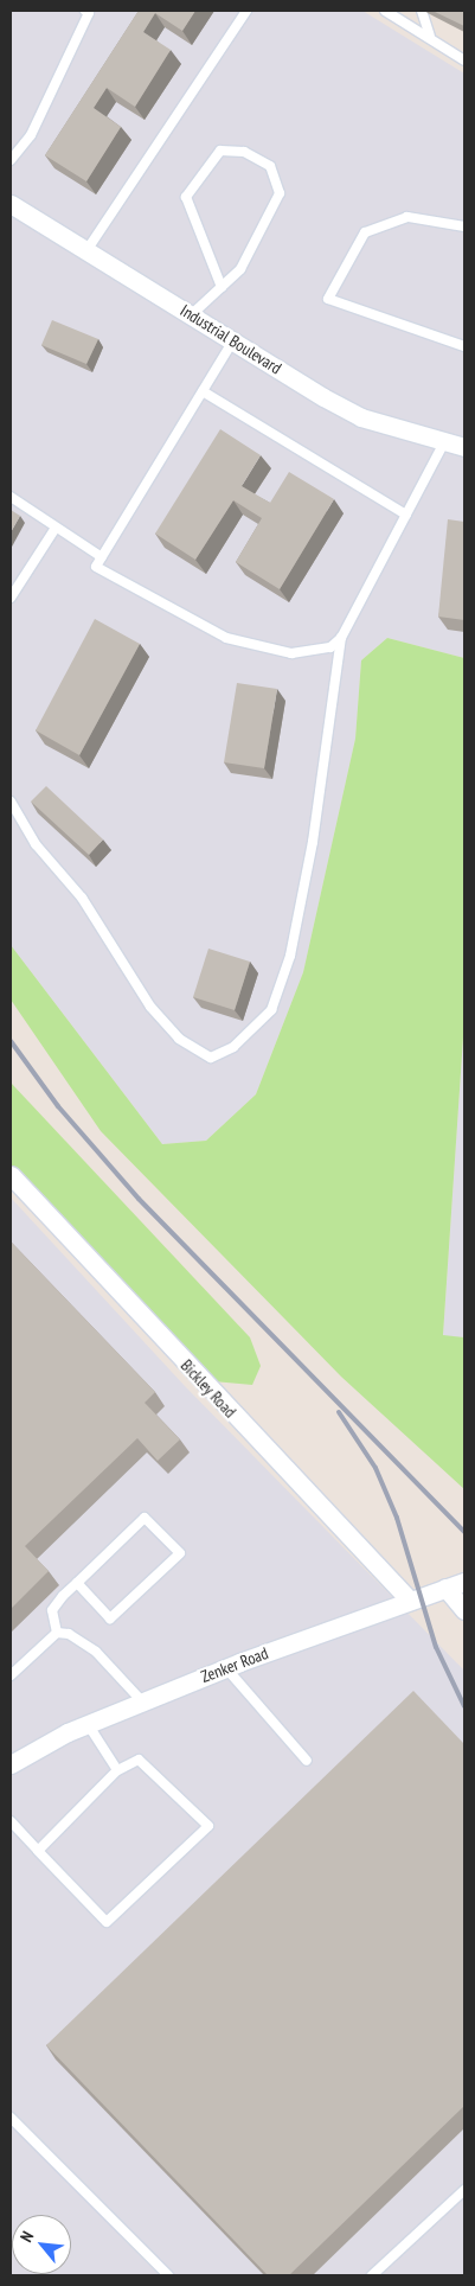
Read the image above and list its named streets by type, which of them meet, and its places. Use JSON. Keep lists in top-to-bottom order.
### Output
{
  "streets": {
    "street": ["Industrial Boulevard", "Bickley Road", "Zenker Road"]
  },
  "crossings": [
    ["Bickley Road", "Zenker Road"]
  ],
  "north": "top left"
}
